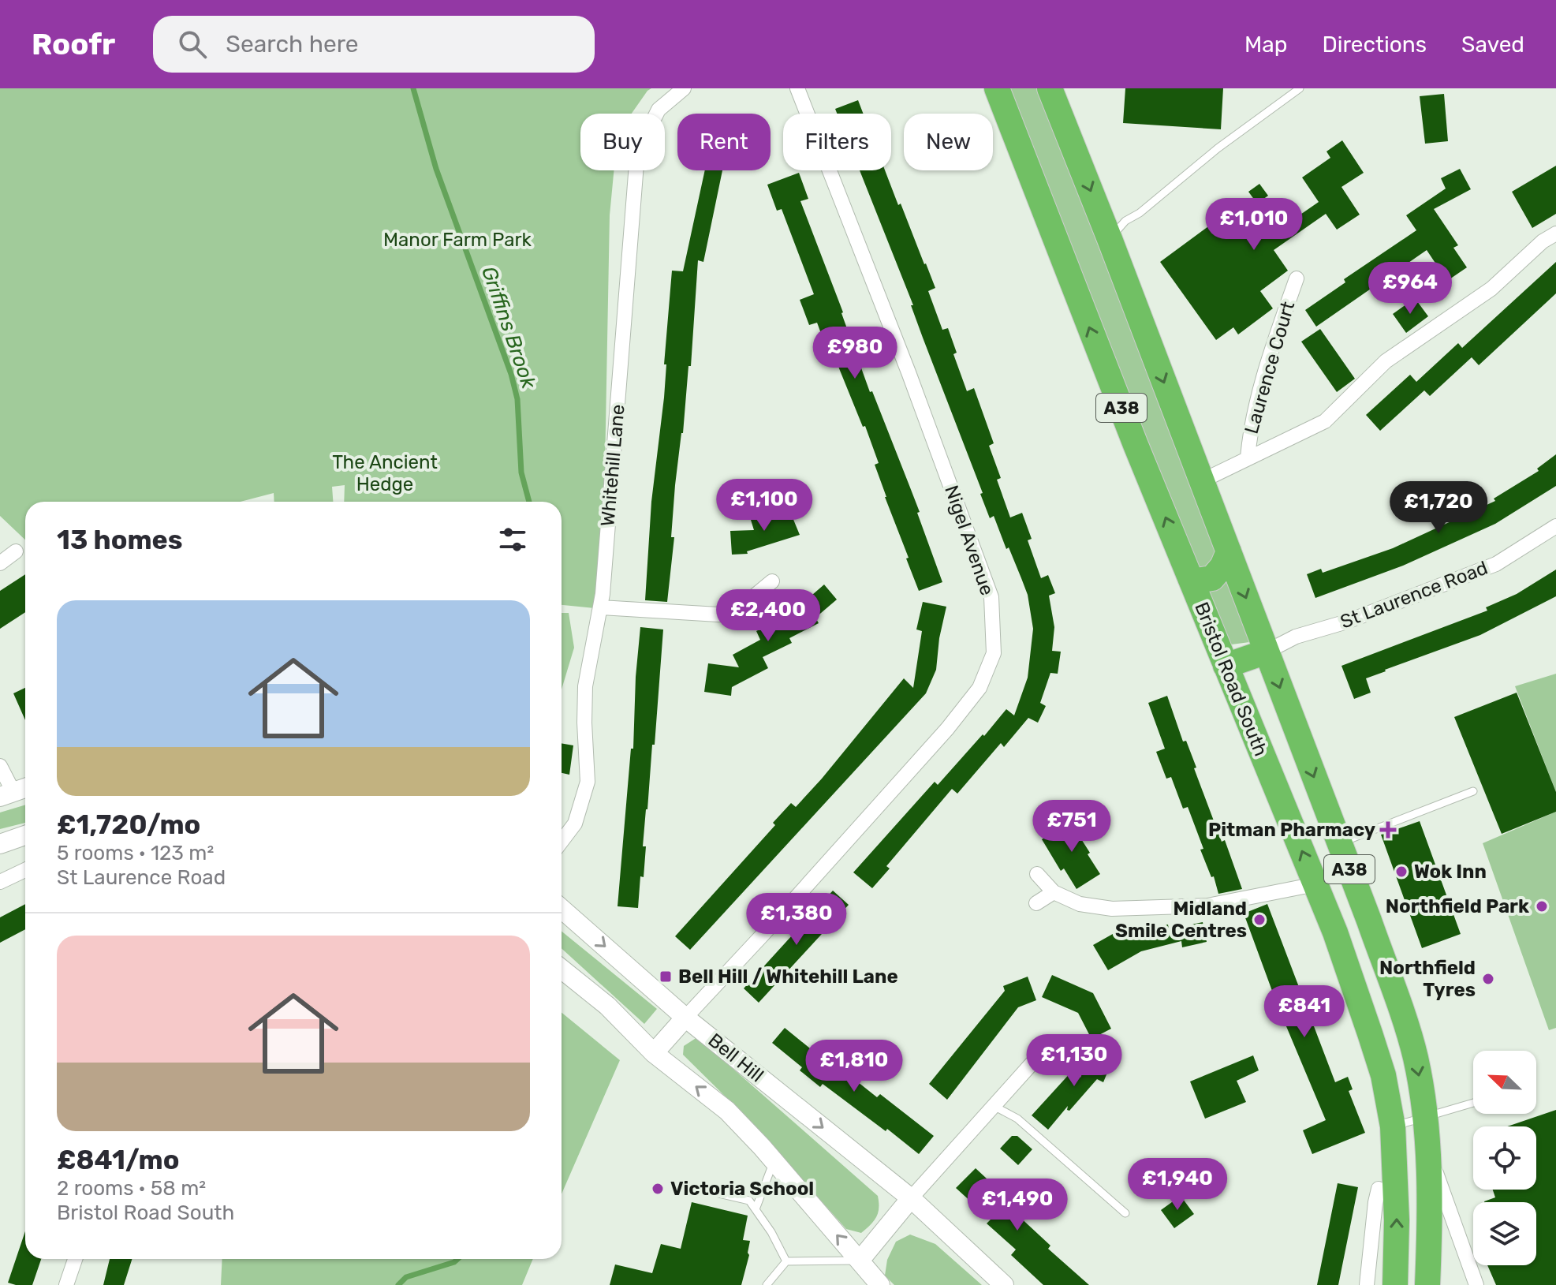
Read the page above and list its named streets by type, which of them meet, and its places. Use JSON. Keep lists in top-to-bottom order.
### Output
{
  "streets": {
    "highway": ["A38", "Bristol Road South"],
    "main road": ["Bell Hill"],
    "street": [
      "Laurence Court",
      "Whitehill Lane",
      "Nigel Avenue",
      "St Laurence Road"
    ]
  },
  "crossings": [
    ["A38", "St Laurence Road"],
    ["Nigel Avenue", "Bell Hill"]
  ],
  "water": ["Griffins Brook"],
  "parks": ["Manor Farm Park", "The Ancient Hedge"],
  "places": {
    "health": ["Pitman Pharmacy"],
    "other": [
      "Wok Inn",
      "Northfield Park",
      "Midland Smile Centres",
      "Northfield Tyres",
      "Victoria School"
    ],
    "transit": ["Bell Hill / Whitehill Lane"]
  },
  "north": "top left",
  "page": {
    "header": "Roofr",
    "search": "Search here",
    "nav": ["Map", "Directions", "Saved"],
    "chip": [
      "Buy",
      "Rent",
      "Filters",
      "New"
    ],
    "price": [
      "£1,010",
      "£964",
      "£980",
      "£1,100",
      "£1,720",
      "£2,400",
      "£751",
      "£1,380",
      "£841",
      "£1,130",
      "£1,810",
      "£1,940",
      "£1,490"
    ],
    "heading": "13 homes",
    "list": [
      {
        "name": "£1,720/mo",
        "note": "5 rooms · 123 m² · St Laurence Road"
      },
      {
        "name": "£841/mo",
        "note": "2 rooms · 58 m² · Bristol Road South"
      }
    ]
  }
}
